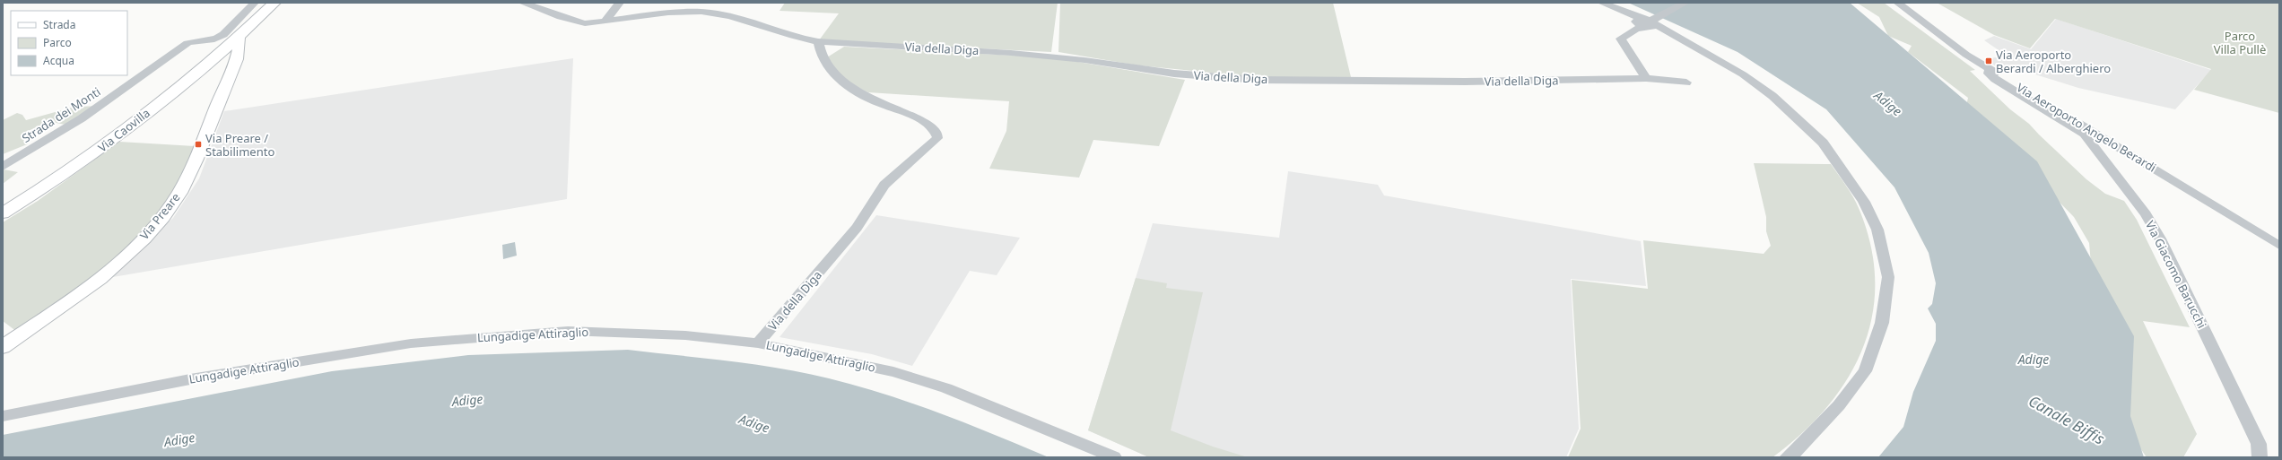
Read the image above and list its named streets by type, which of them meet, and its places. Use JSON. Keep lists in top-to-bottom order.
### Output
{
  "streets": {
    "main road": ["Via Caovilla", "Via Preare"],
    "street": [
      "Via della Diga",
      "Strada dei Monti",
      "Via Aeroporto Angelo Berardi",
      "Via Giacomo Barucchi",
      "Lungadige Attiraglio"
    ]
  },
  "crossings": [
    ["Via della Diga", "Lungadige Attiraglio"],
    ["Via Aeroporto Angelo Berardi", "Via Giacomo Barucchi"],
    ["Via Caovilla", "Via Preare"]
  ],
  "water": ["Adige", "Canale Biffis"],
  "parks": ["Parco Villa Pullè"],
  "places": {
    "transit": ["Via Aeroporto Berardi / Alberghiero", "Via Preare / Stabilimento"]
  },
  "legend": ["Strada", "Parco", "Acqua"]
}
